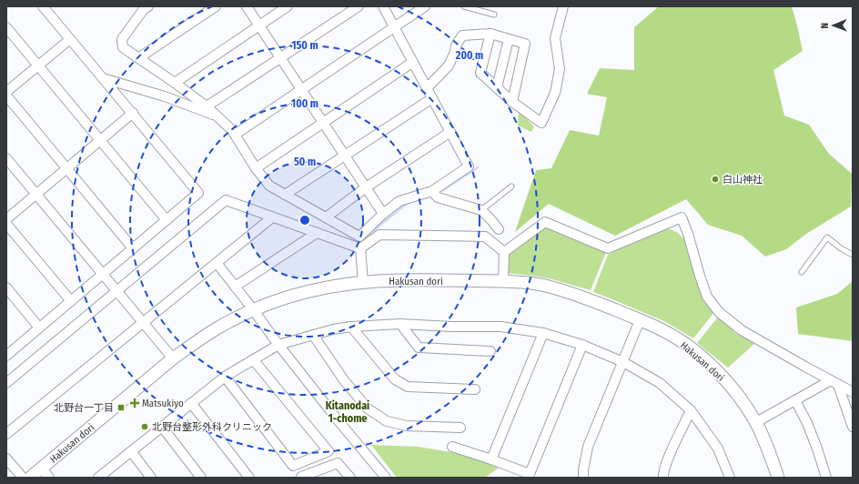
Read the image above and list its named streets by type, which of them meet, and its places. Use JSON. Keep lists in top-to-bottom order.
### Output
{
  "streets": {
    "street": ["Hakusan dori"]
  },
  "districts": ["Kitanodai 1-chome"],
  "places": {
    "other": ["白山神社", "北野台整形外科クリニック"],
    "health": ["Matsukiyo"],
    "transit": ["北野台一丁目"]
  },
  "north": "left",
  "rings": [
    "150 m",
    "200 m",
    "100 m",
    "50 m"
  ]
}
